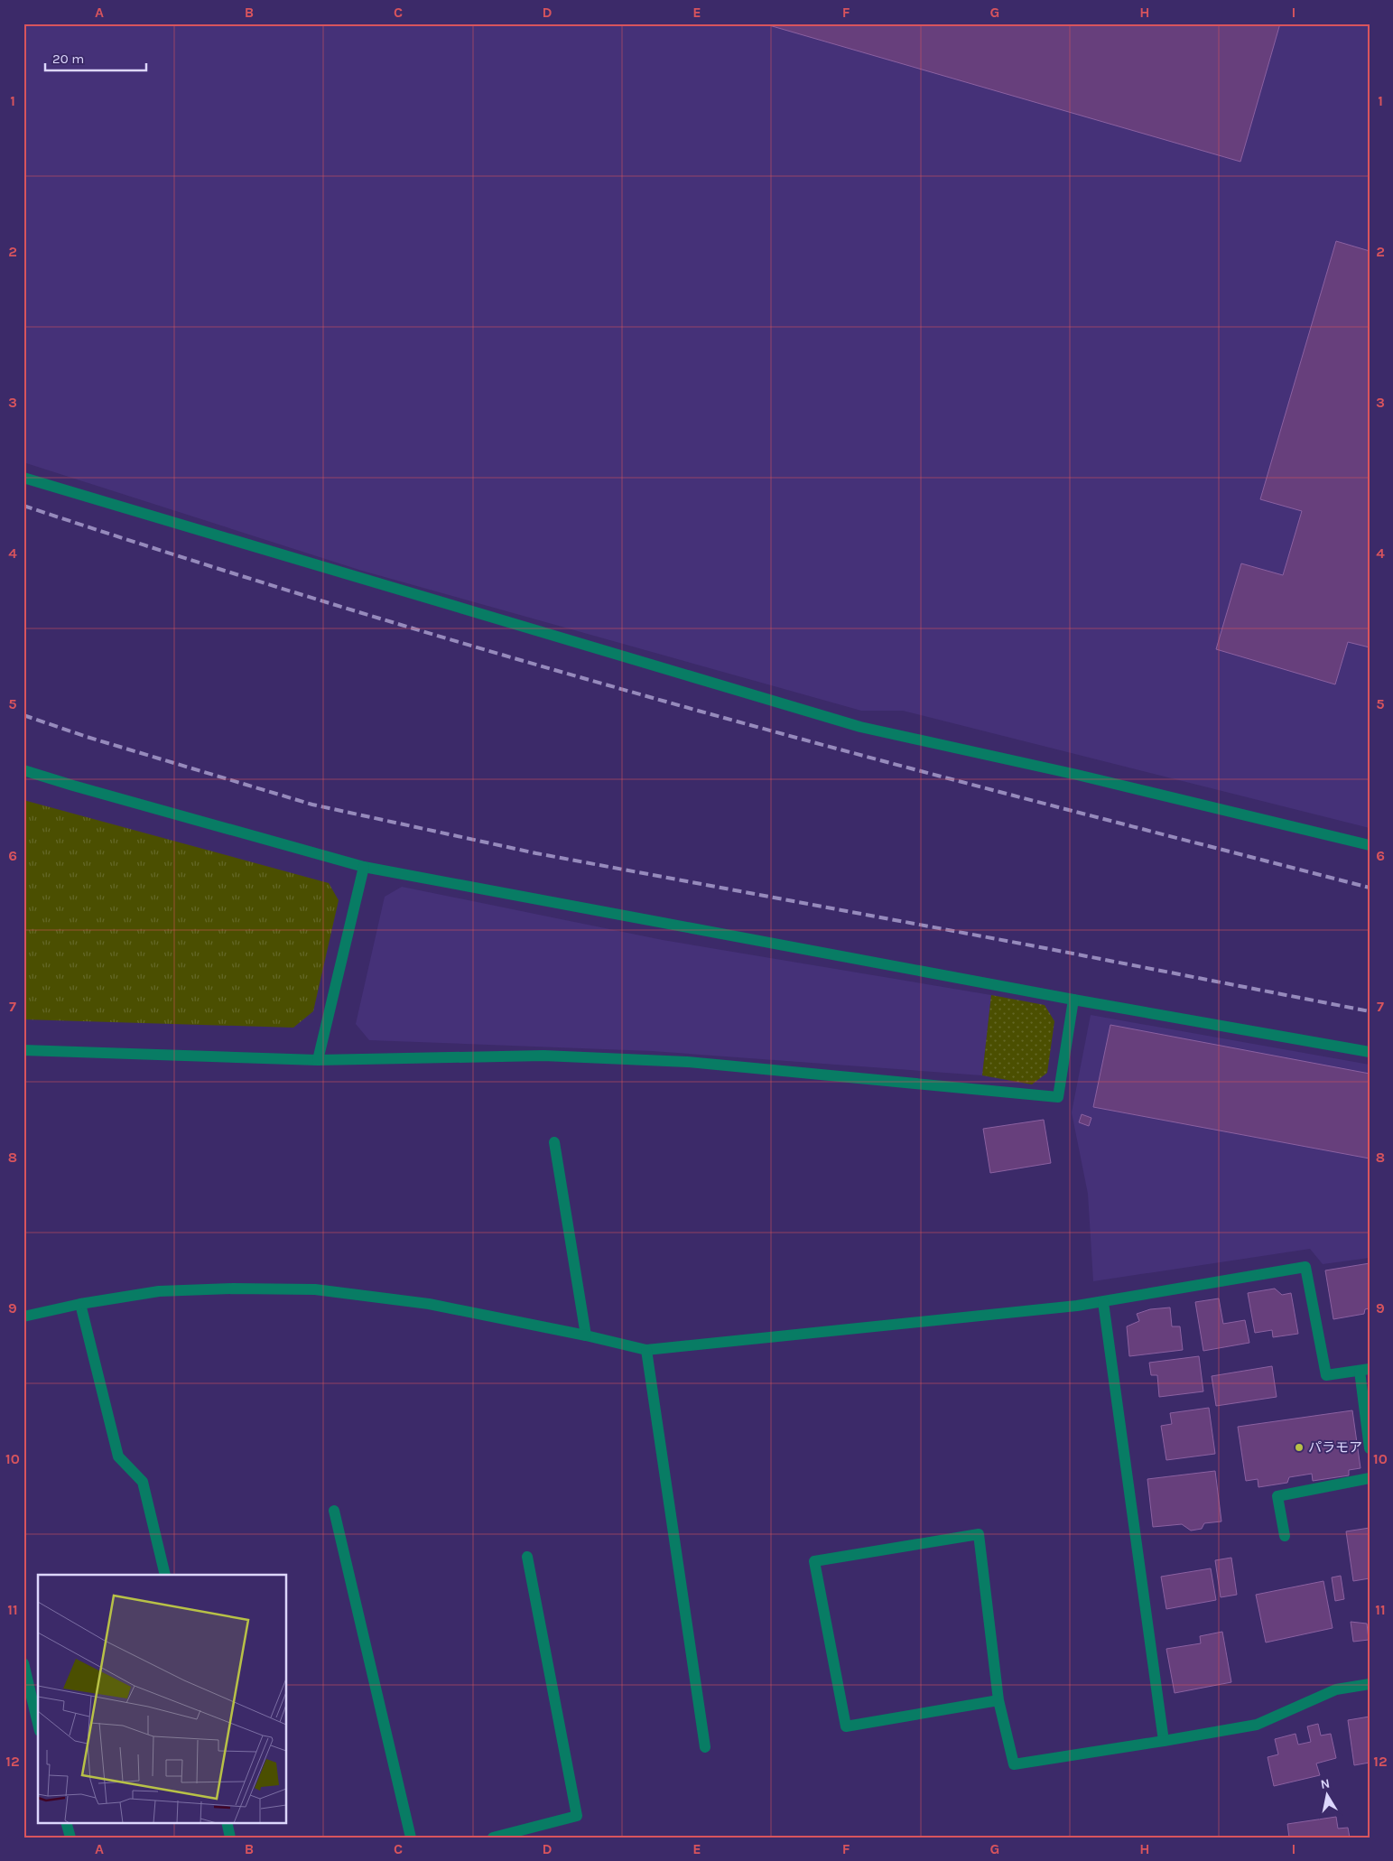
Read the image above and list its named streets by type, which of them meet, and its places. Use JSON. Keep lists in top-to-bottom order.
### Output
{
  "places": ["パラモア"],
  "scale_bar": "20 m",
  "north": "top",
  "grid": {
    "columns": [
      "A",
      "B",
      "C",
      "D",
      "E",
      "F",
      "G",
      "H",
      "I"
    ],
    "rows": [
      "1",
      "2",
      "3",
      "4",
      "5",
      "6",
      "7",
      "8",
      "9",
      "10",
      "11",
      "12"
    ]
  }
}
